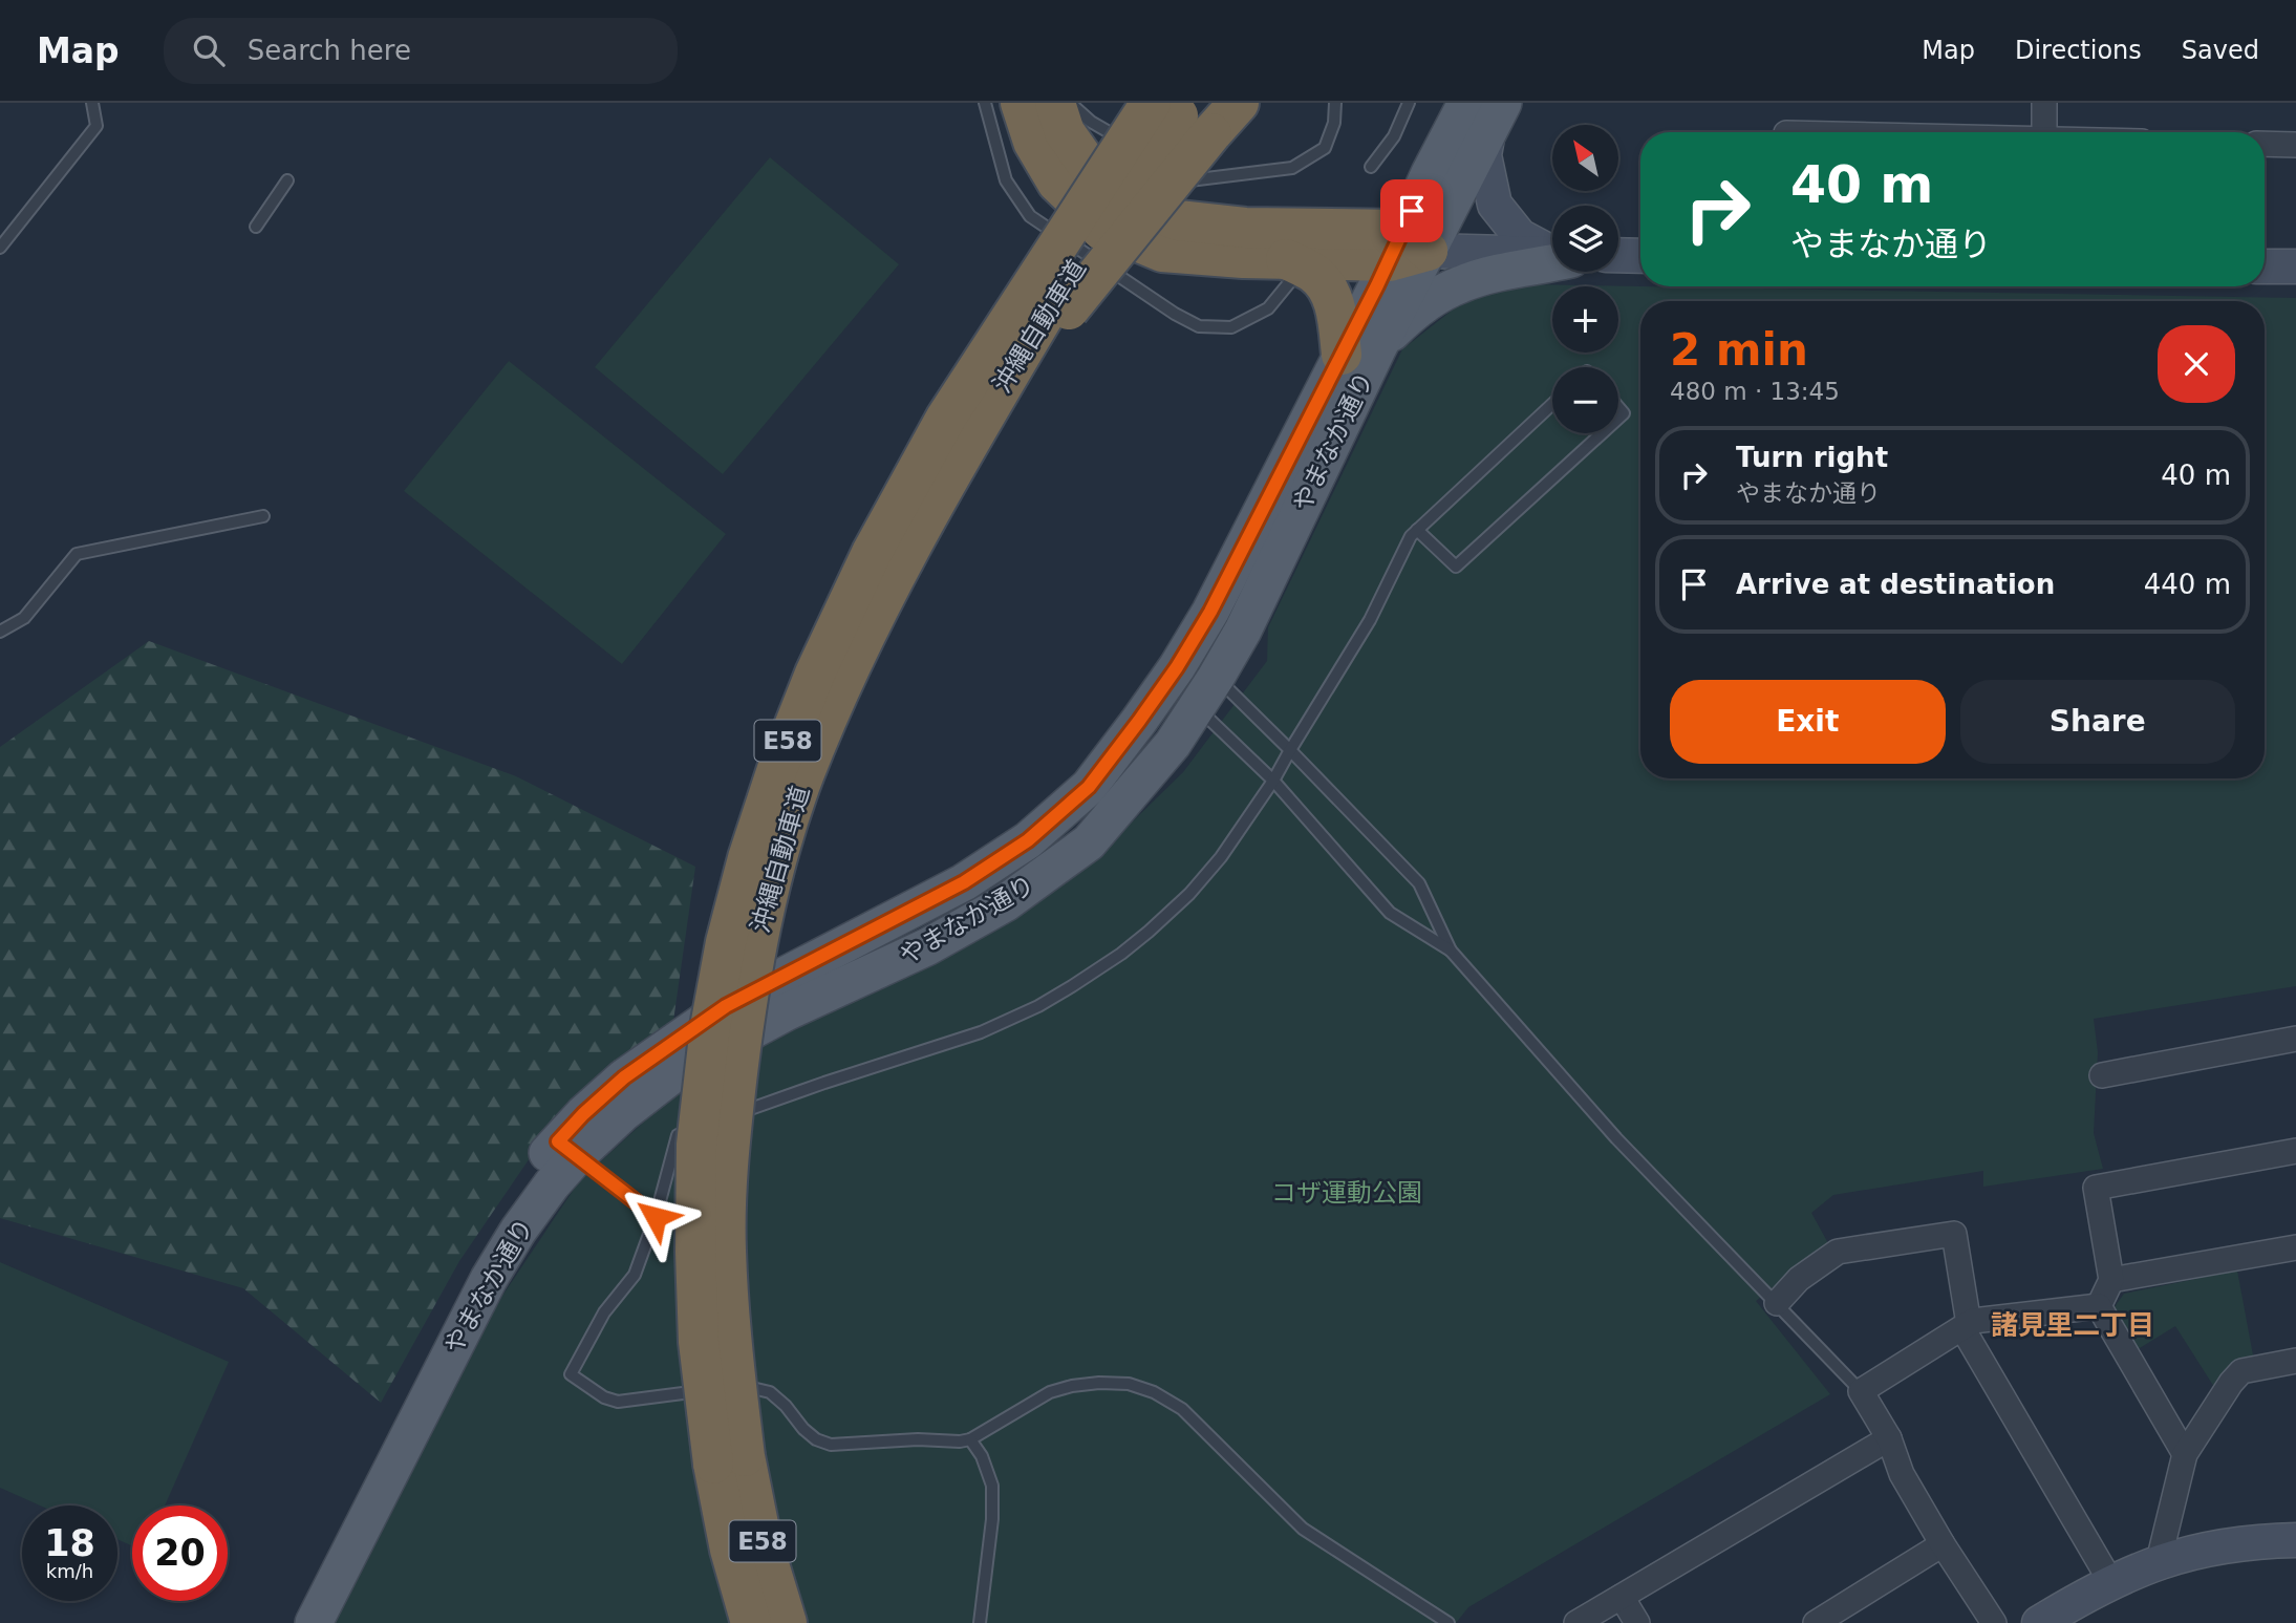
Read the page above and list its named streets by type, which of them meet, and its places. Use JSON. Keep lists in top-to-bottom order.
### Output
{
  "streets": {
    "highway": ["沖縄自動車道", "E58"],
    "main road": ["やまなか通り"]
  },
  "districts": ["諸見里二丁目"],
  "parks": ["コザ運動公園"],
  "north": "top left",
  "page": {
    "header": "Map",
    "search": "Search here",
    "nav": ["Map", "Directions", "Saved"],
    "map_buttons": ["+", "−"],
    "turn": ["40 m", "やまなか通り"],
    "heading": ["2 min", "480 m · 13:45"],
    "list": [
      {
        "name": "Turn right",
        "note": "やまなか通り",
        "value": "40 m"
      },
      {
        "name": "Arrive at destination",
        "value": "440 m"
      }
    ],
    "buttons": ["Exit", "Share"],
    "speed": "18 km/h",
    "limit": "20"
  }
}
